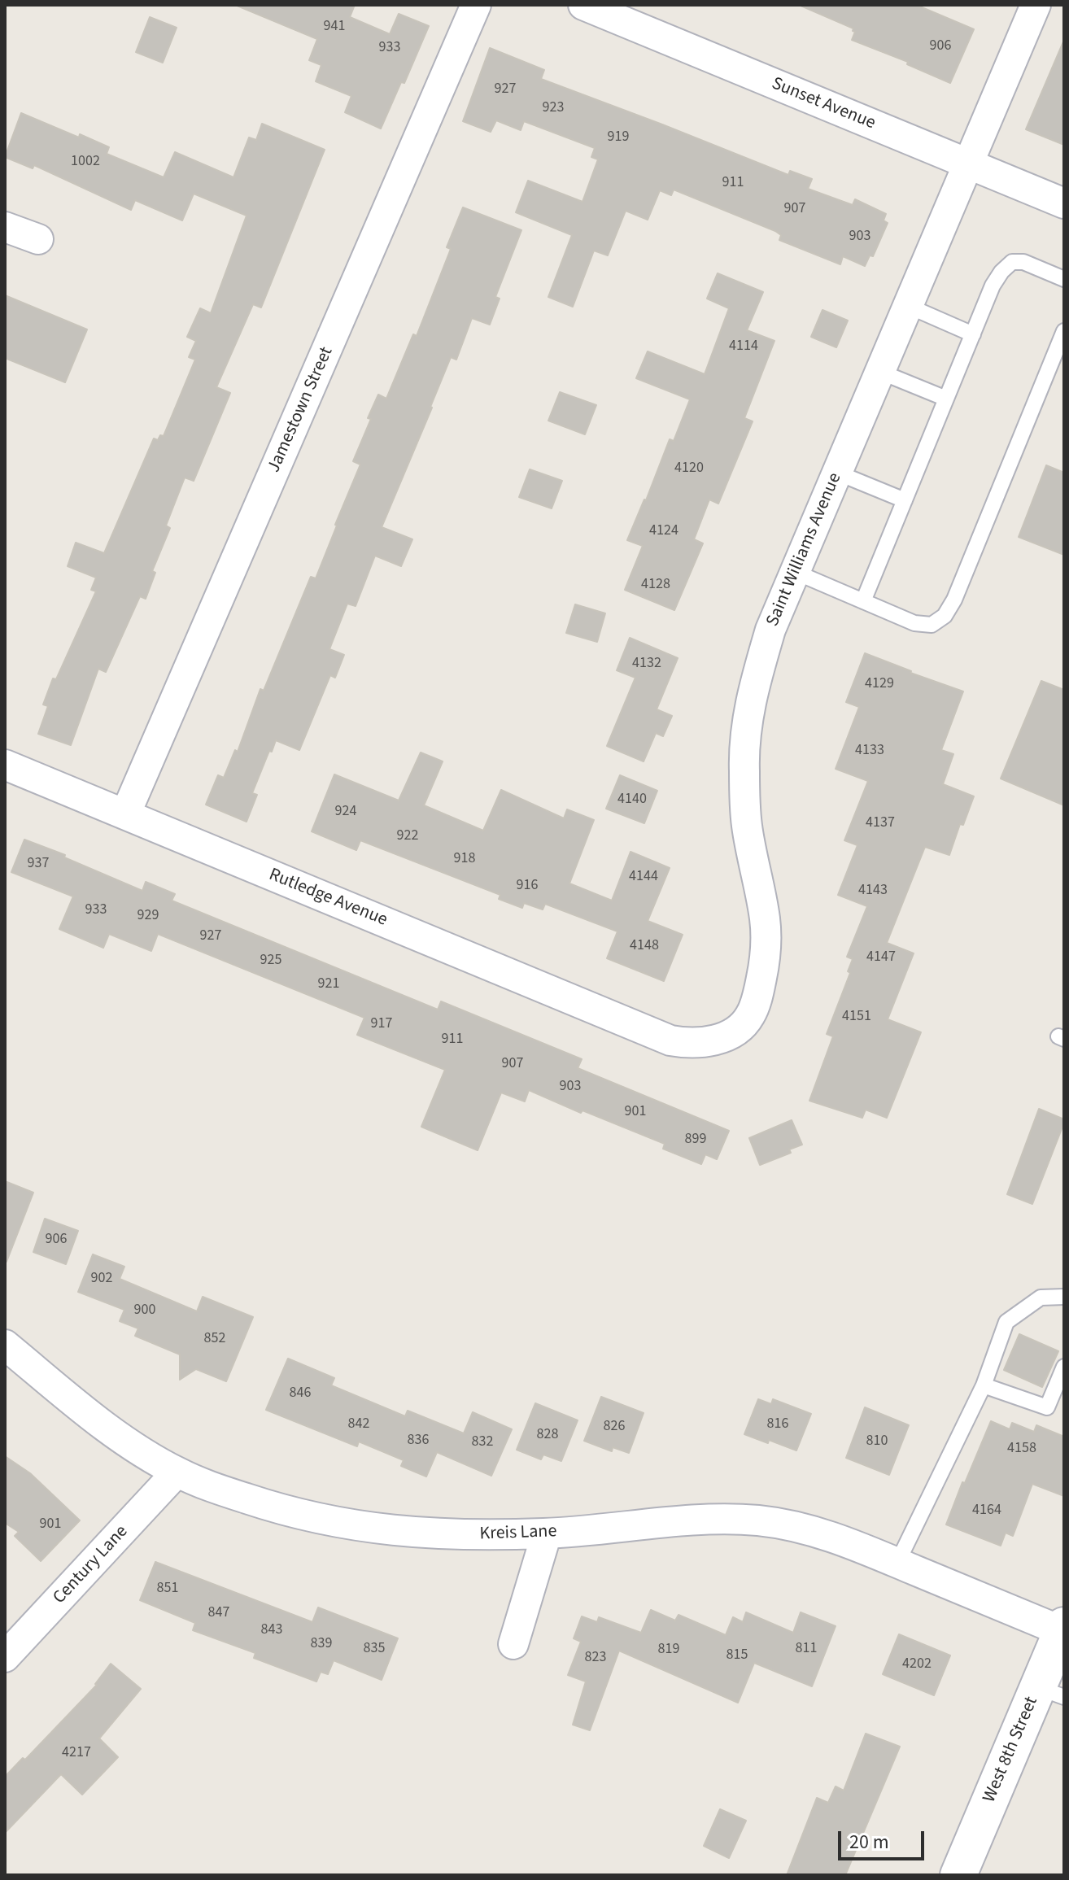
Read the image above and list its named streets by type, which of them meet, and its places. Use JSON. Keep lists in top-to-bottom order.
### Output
{
  "streets": {
    "street": [
      "Sunset Avenue",
      "Jamestown Street",
      "Saint Williams Avenue",
      "Rutledge Avenue",
      "Kreis Lane",
      "Century Lane",
      "West 8th Street"
    ]
  },
  "crossings": [
    ["Sunset Avenue", "Saint Williams Avenue"],
    ["Jamestown Street", "Rutledge Avenue"],
    ["Saint Williams Avenue", "Rutledge Avenue"],
    ["Kreis Lane", "Century Lane"],
    ["Kreis Lane", "West 8th Street"]
  ],
  "house_numbers": [
    "941",
    "906",
    "933",
    "927",
    "923",
    "919",
    "1002",
    "911",
    "907",
    "903",
    "4114",
    "4120",
    "4124",
    "4128",
    "4132",
    "4129",
    "4133",
    "4140",
    "924",
    "4137",
    "922",
    "918",
    "937",
    "4144",
    "916",
    "4143",
    "933",
    "929",
    "927",
    "4148",
    "4147",
    "925",
    "921",
    "4151",
    "917",
    "911",
    "907",
    "903",
    "901",
    "899",
    "906",
    "902",
    "900",
    "852",
    "846",
    "842",
    "816",
    "826",
    "828",
    "836",
    "810",
    "832",
    "4158",
    "4164",
    "901",
    "851",
    "847",
    "843",
    "839",
    "835",
    "811",
    "819",
    "815",
    "823",
    "4202",
    "4217"
  ],
  "scale_bar": "20 m"
}
